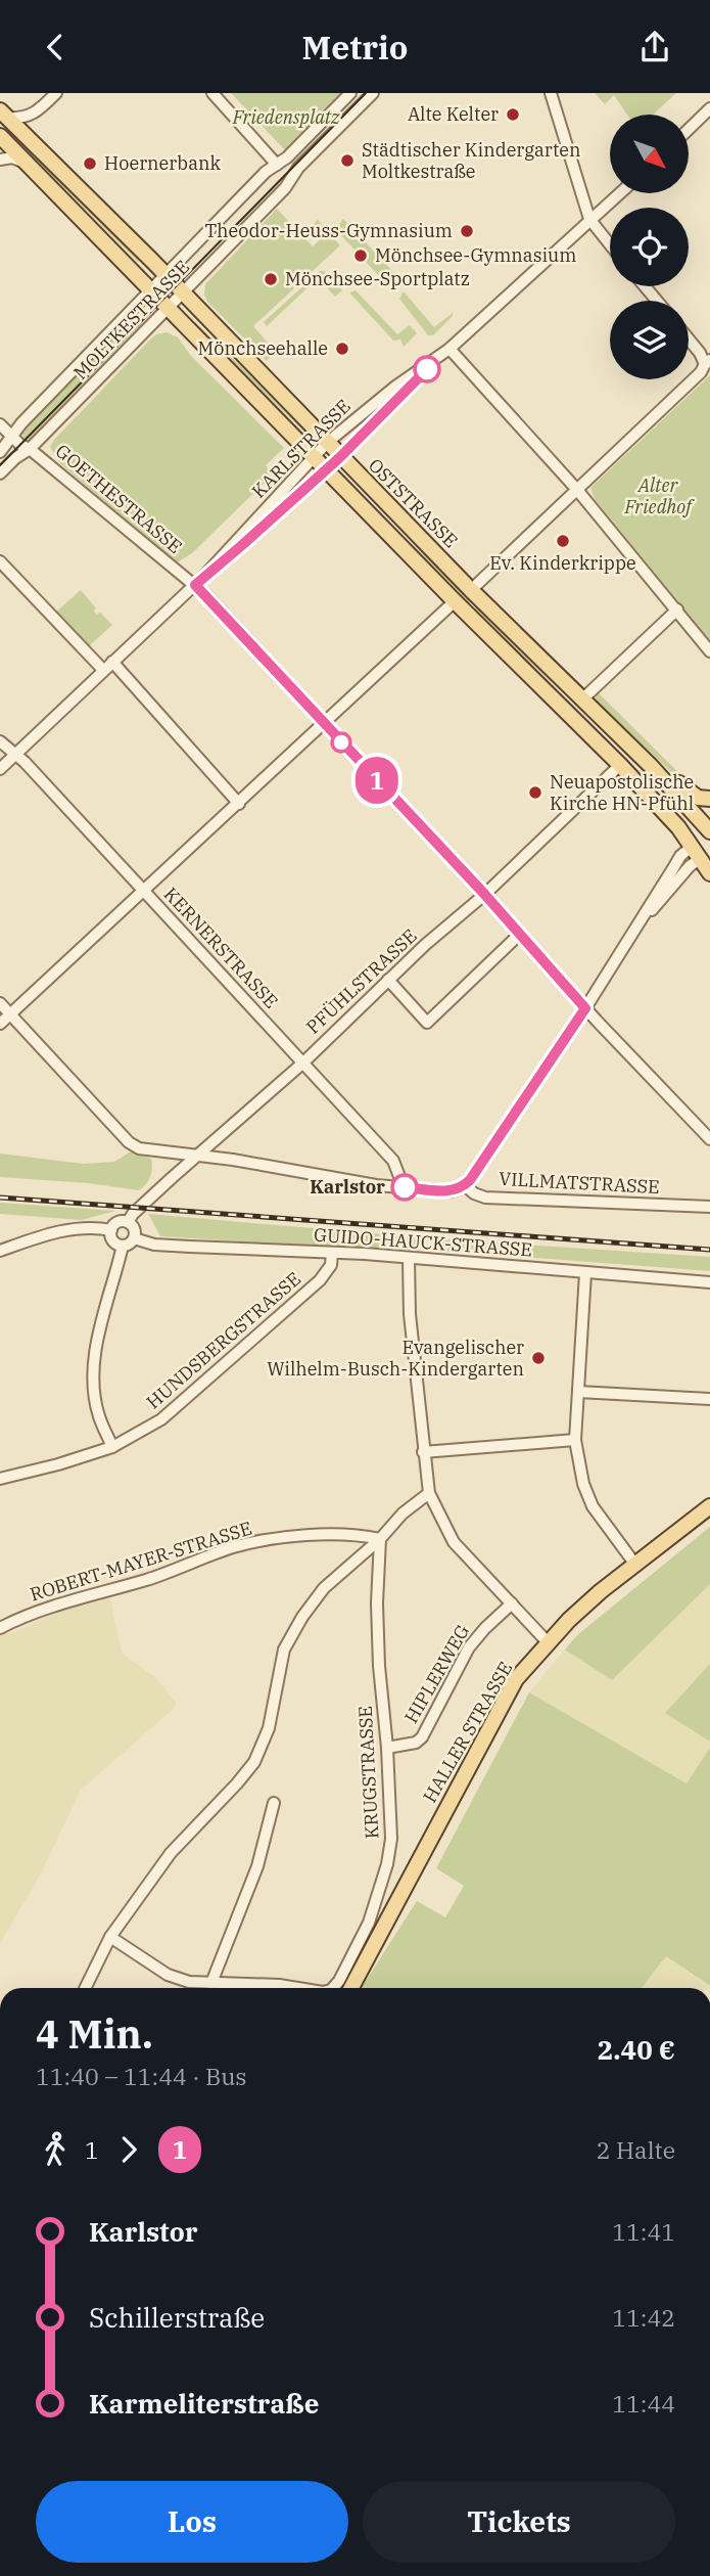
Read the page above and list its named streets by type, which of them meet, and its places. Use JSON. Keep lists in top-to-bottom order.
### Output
{
  "streets": {
    "main road": ["OSTSTRASSE", "HALLER STRASSE"],
    "street": [
      "MOLTKESTRASSE",
      "KARLSTRASSE",
      "GOETHESTRASSE",
      "KERNERSTRASSE",
      "PFÜHLSTRASSE",
      "VILLMATSTRASSE",
      "GUIDO-HAUCK-STRASSE",
      "HUNDSBERGSTRASSE",
      "ROBERT-MAYER-STRASSE",
      "HIPLERWEG",
      "KRUGSTRASSE"
    ]
  },
  "crossings": [
    ["MOLTKESTRASSE", "GOETHESTRASSE"],
    ["MOLTKESTRASSE", "OSTSTRASSE"],
    ["KARLSTRASSE", "GOETHESTRASSE"],
    ["KARLSTRASSE", "OSTSTRASSE"],
    ["KARLSTRASSE", "KERNERSTRASSE"],
    ["GOETHESTRASSE", "PFÜHLSTRASSE"],
    ["OSTSTRASSE", "PFÜHLSTRASSE"],
    ["KERNERSTRASSE", "PFÜHLSTRASSE"],
    ["KERNERSTRASSE", "VILLMATSTRASSE"],
    ["PFÜHLSTRASSE", "VILLMATSTRASSE"],
    ["PFÜHLSTRASSE", "GUIDO-HAUCK-STRASSE"],
    ["GUIDO-HAUCK-STRASSE", "HUNDSBERGSTRASSE"],
    ["ROBERT-MAYER-STRASSE", "KRUGSTRASSE"],
    ["HIPLERWEG", "KRUGSTRASSE"]
  ],
  "parks": ["Friedensplatz", "Alter Friedhof"],
  "places": [
    "Alte Kelter",
    "Städtischer Kindergarten Moltkestraße",
    "Hoernerbank",
    "Theodor-Heuss-Gymnasium",
    "Mönchsee-Gymnasium",
    "Mönchsee-Sportplatz",
    "Mönchseehalle",
    "Ev. Kinderkrippe",
    "Neuapostolische Kirche HN-Pfühl",
    "Karlstor",
    "Evangelischer Wilhelm-Busch-Kindergarten"
  ],
  "lines": ["bus line 1"],
  "north": "bottom right",
  "page": {
    "header": "Metrio",
    "on_map": "1",
    "heading": ["4 Min.", "11:40 – 11:44 · Bus", "2.40 €"],
    "legs": ["1", "1", "2 Halte"],
    "list": [
      {
        "name": "Karlstor",
        "value": "11:41"
      },
      {
        "name": "Schillerstraße",
        "value": "11:42"
      },
      {
        "name": "Karmeliterstraße",
        "value": "11:44"
      }
    ],
    "buttons": ["Los", "Tickets"]
  }
}
